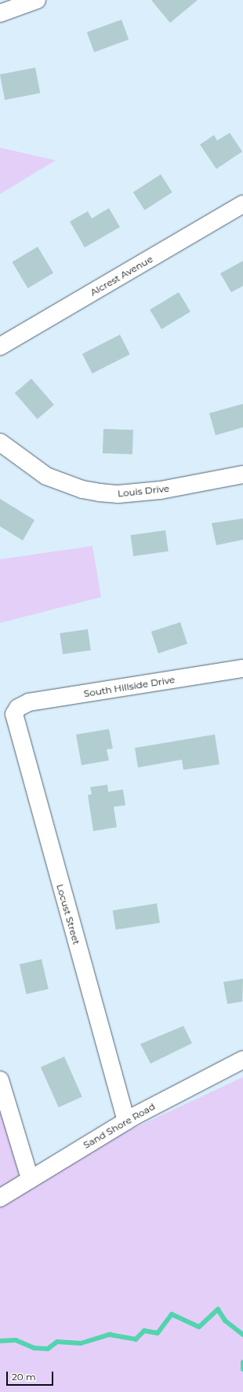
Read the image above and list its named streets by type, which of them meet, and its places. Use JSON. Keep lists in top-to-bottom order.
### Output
{
  "streets": {
    "street": [
      "Alcrest Avenue",
      "Louis Drive",
      "South Hillside Drive",
      "Locust Street",
      "Sand Shore Road"
    ]
  },
  "crossings": [
    ["South Hillside Drive", "Locust Street"],
    ["Locust Street", "Sand Shore Road"]
  ],
  "scale_bar": "20 m"
}
